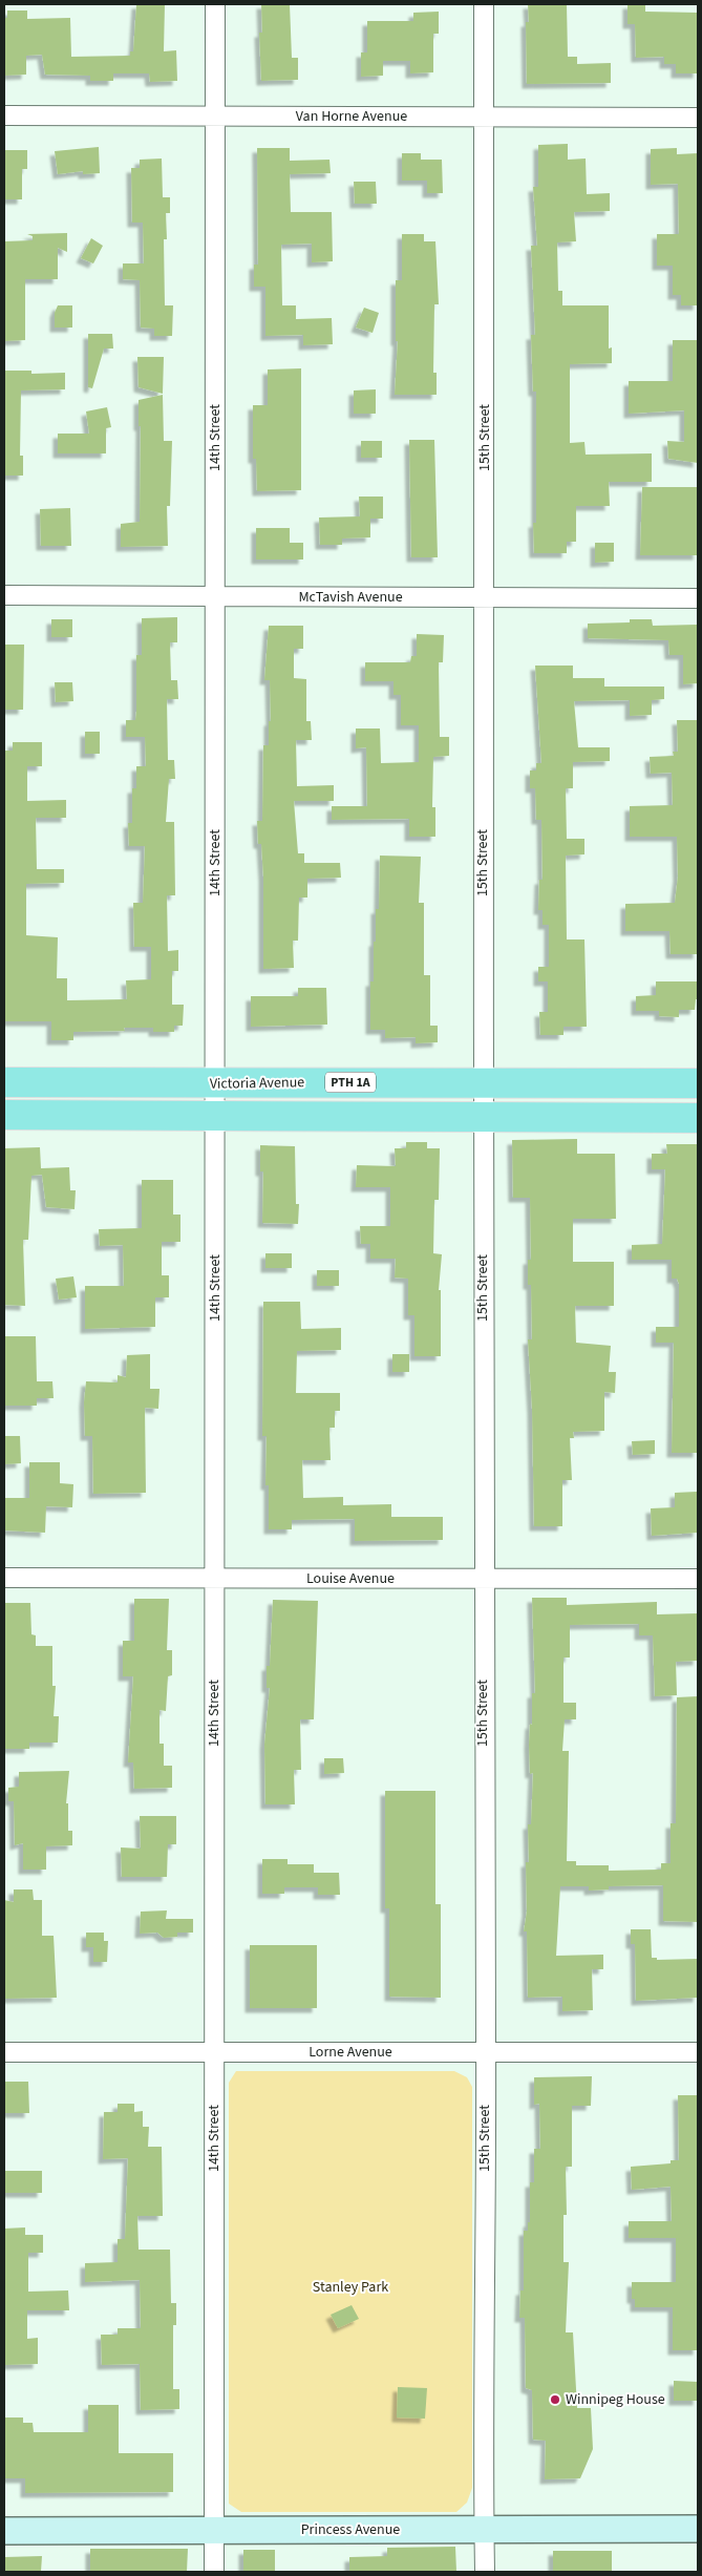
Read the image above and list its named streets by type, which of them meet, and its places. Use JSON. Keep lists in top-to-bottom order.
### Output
{
  "streets": {
    "main road": ["PTH 1A", "Victoria Avenue"],
    "street": [
      "Van Horne Avenue",
      "14th Street",
      "15th Street",
      "McTavish Avenue",
      "Louise Avenue",
      "Lorne Avenue",
      "Princess Avenue"
    ]
  },
  "crossings": [
    ["Van Horne Avenue", "14th Street"],
    ["Van Horne Avenue", "15th Street"],
    ["14th Street", "McTavish Avenue"],
    ["14th Street", "Victoria Avenue"],
    ["14th Street", "Louise Avenue"],
    ["14th Street", "Lorne Avenue"],
    ["14th Street", "Princess Avenue"],
    ["15th Street", "McTavish Avenue"],
    ["15th Street", "Victoria Avenue"],
    ["15th Street", "Louise Avenue"],
    ["15th Street", "Lorne Avenue"],
    ["15th Street", "Princess Avenue"]
  ],
  "parks": ["Stanley Park"],
  "places": ["Winnipeg House"]
}
